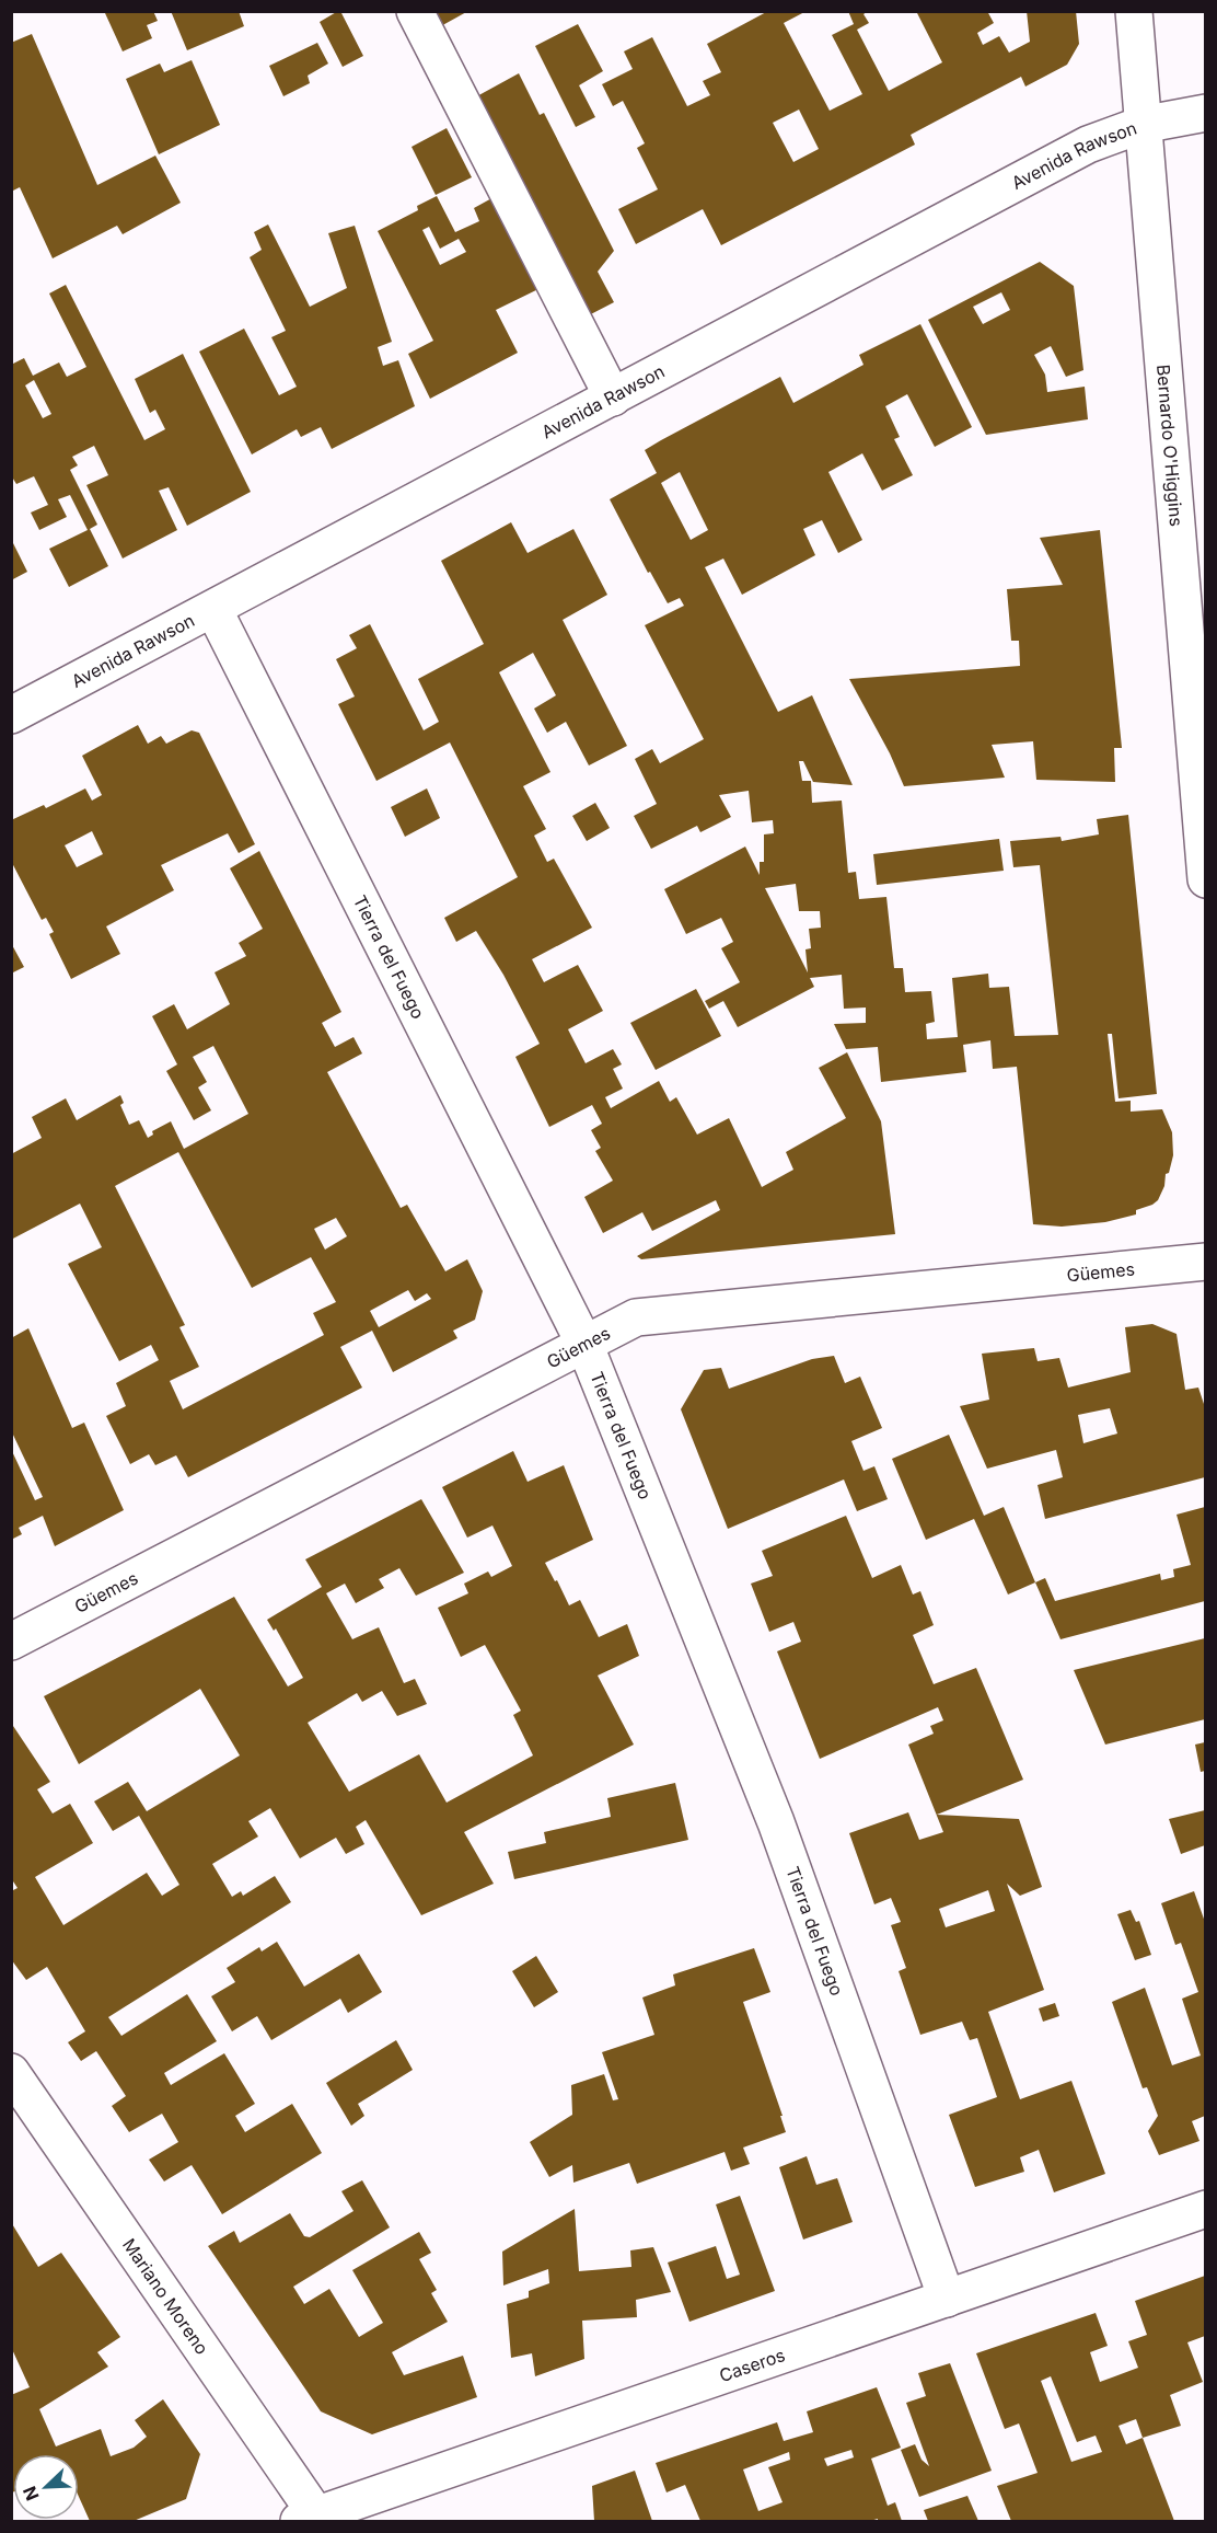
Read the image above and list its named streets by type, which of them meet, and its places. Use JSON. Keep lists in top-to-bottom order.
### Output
{
  "streets": {
    "street": [
      "Avenida Rawson",
      "Bernardo O'Higgins",
      "Tierra del Fuego",
      "Güemes",
      "Mariano Moreno",
      "Caseros"
    ]
  },
  "crossings": [
    ["Avenida Rawson", "Bernardo O'Higgins"],
    ["Avenida Rawson", "Tierra del Fuego"],
    ["Tierra del Fuego", "Güemes"],
    ["Tierra del Fuego", "Caseros"],
    ["Mariano Moreno", "Caseros"]
  ],
  "north": "bottom left"
}
